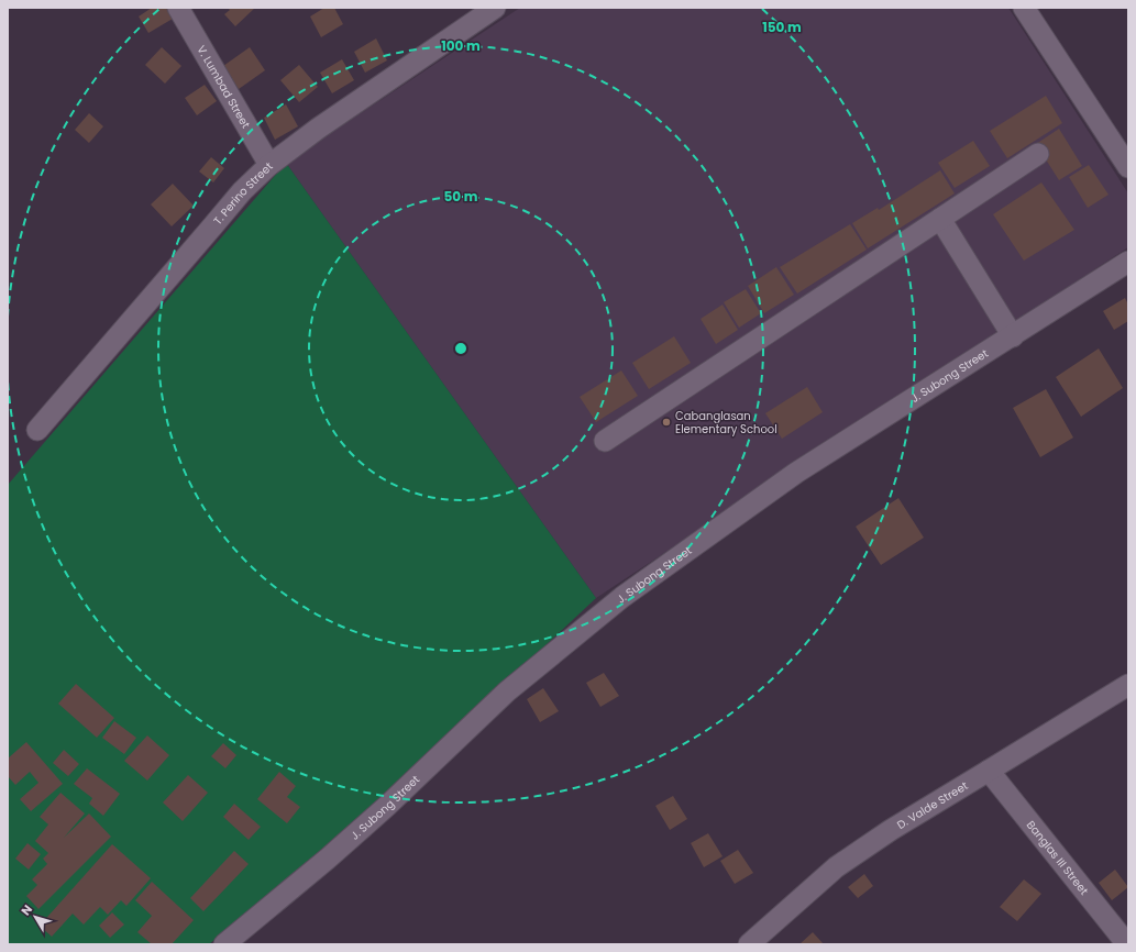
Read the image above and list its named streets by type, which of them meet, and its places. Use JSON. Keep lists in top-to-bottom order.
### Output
{
  "streets": {
    "street": [
      "V. Lumbad Street",
      "T. Perino Street",
      "J. Subong Street",
      "D. Valde Street",
      "Banglas III Street"
    ]
  },
  "crossings": [
    ["V. Lumbad Street", "T. Perino Street"],
    ["D. Valde Street", "Banglas III Street"]
  ],
  "places": ["Cabanglasan Elementary School"],
  "north": "top left",
  "rings": ["150 m", "100 m", "50 m"]
}
